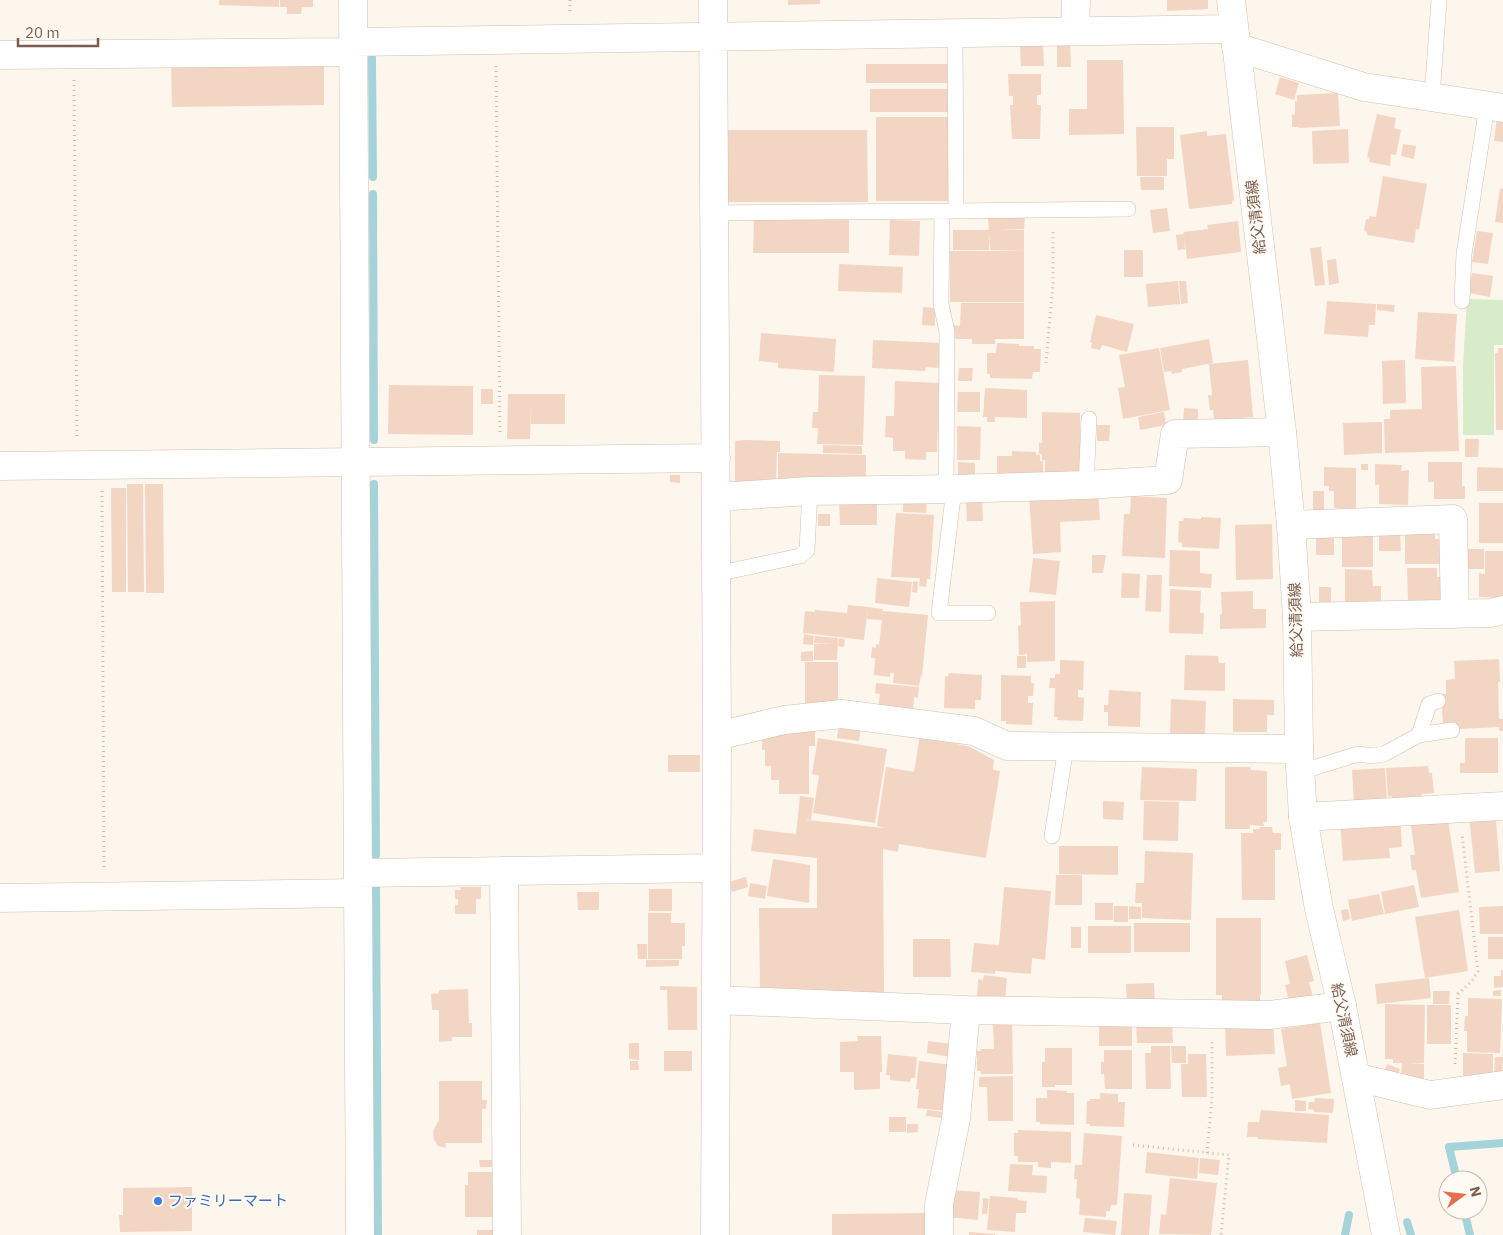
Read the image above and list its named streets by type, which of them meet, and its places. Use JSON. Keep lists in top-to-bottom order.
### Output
{
  "streets": {
    "street": ["給父清須線"]
  },
  "places": ["ファミリーマート"],
  "scale_bar": "20 m",
  "north": "right"
}
